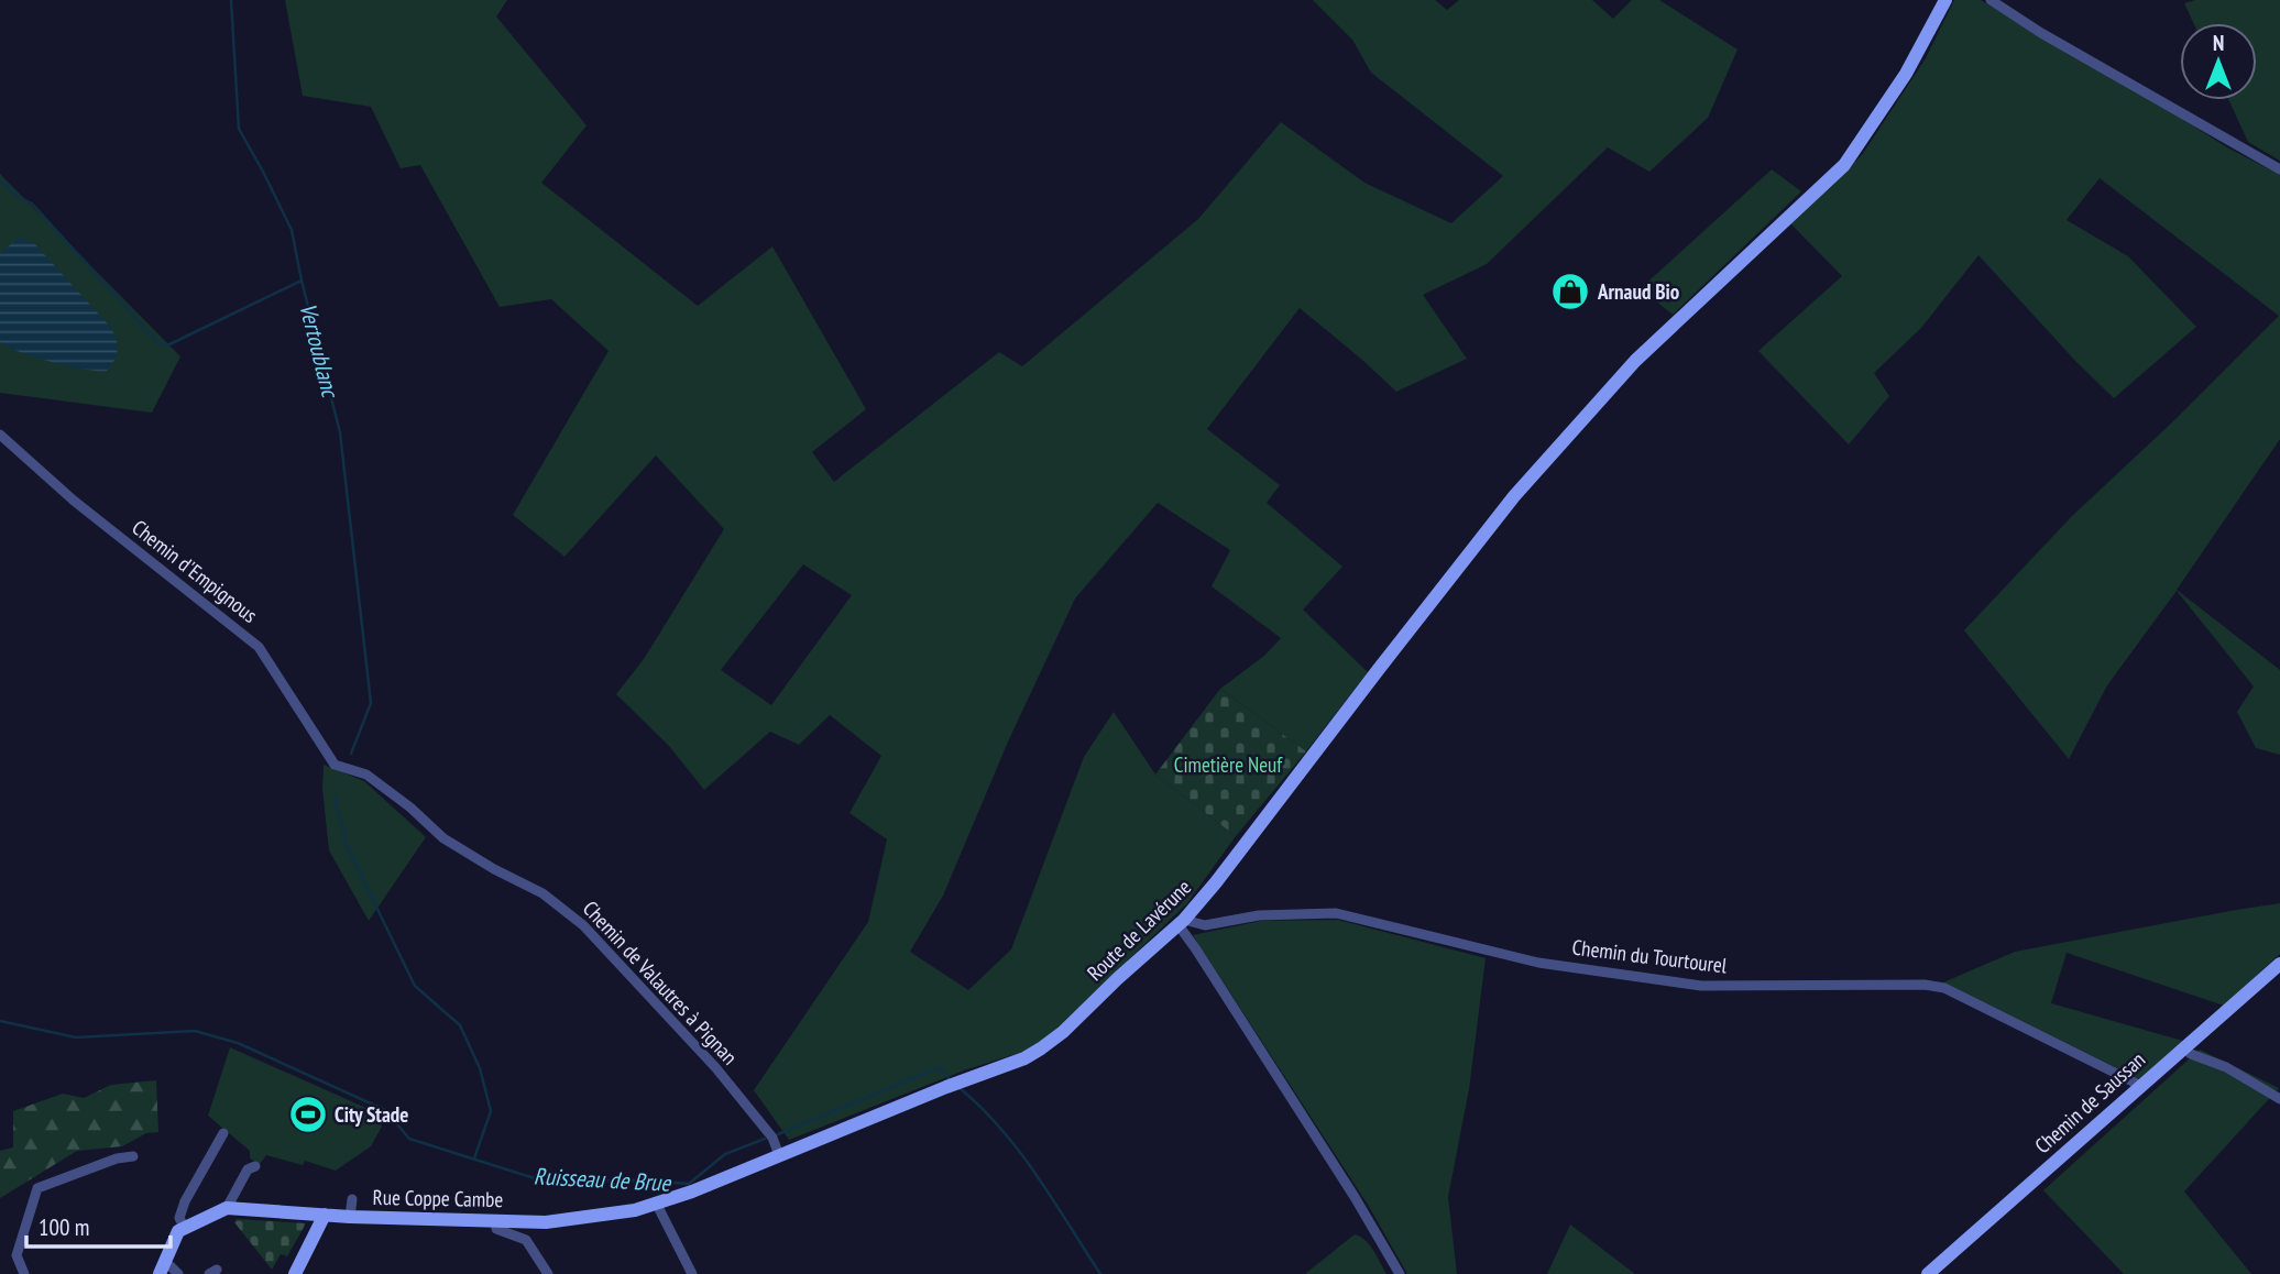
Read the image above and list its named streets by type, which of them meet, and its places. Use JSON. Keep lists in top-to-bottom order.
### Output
{
  "streets": {
    "street": [
      "Chemin d'Empignous",
      "Route de Lavérune",
      "Chemin du Tourtourel",
      "Chemin de Valautres à Pignan",
      "Chemin de Saussan",
      "Rue Coppe Cambe"
    ]
  },
  "crossings": [
    ["Chemin d'Empignous", "Chemin de Valautres à Pignan"],
    ["Route de Lavérune", "Chemin du Tourtourel"],
    ["Route de Lavérune", "Chemin de Valautres à Pignan"],
    ["Route de Lavérune", "Rue Coppe Cambe"],
    ["Chemin du Tourtourel", "Chemin de Saussan"]
  ],
  "water": ["Vertoublanc", "Ruisseau de Brue"],
  "parks": ["Cimetière Neuf"],
  "places": {
    "shop": ["Arnaud Bio"],
    "sports": ["City Stade"]
  },
  "scale_bar": "100 m",
  "north": "top"
}
